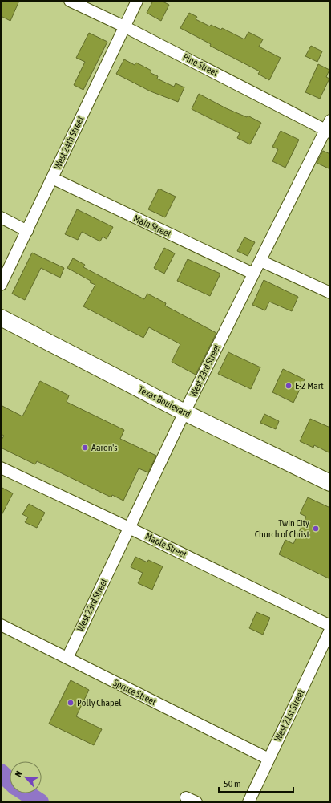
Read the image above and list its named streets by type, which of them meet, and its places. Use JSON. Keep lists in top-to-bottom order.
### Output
{
  "streets": {
    "main road": ["Texas Boulevard"],
    "street": [
      "Pine Street",
      "West 24th Street",
      "Main Street",
      "West 23rd Street",
      "Maple Street",
      "Spruce Street",
      "West 21st Street"
    ]
  },
  "crossings": [
    ["Pine Street", "West 24th Street"],
    ["Pine Street", "West 23rd Street"],
    ["West 24th Street", "Main Street"],
    ["Main Street", "West 23rd Street"],
    ["West 23rd Street", "Texas Boulevard"],
    ["West 23rd Street", "Maple Street"],
    ["West 23rd Street", "Spruce Street"],
    ["Spruce Street", "West 21st Street"]
  ],
  "places": [
    "E-Z Mart",
    "Aaron's",
    "Twin City Church of Christ",
    "Polly Chapel"
  ],
  "scale_bar": "50 m",
  "north": "top left"
}
